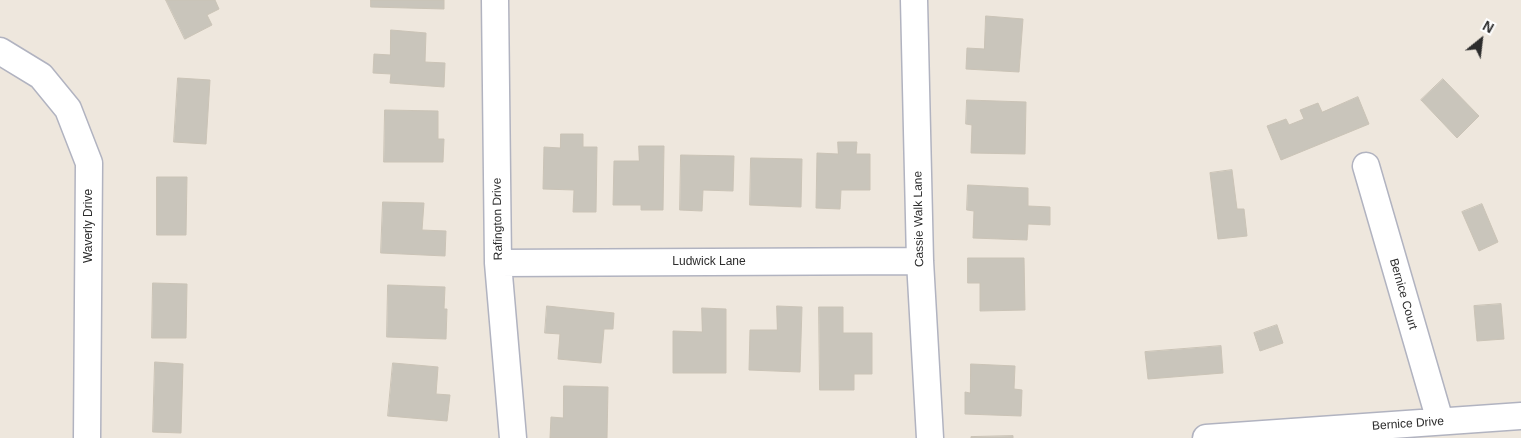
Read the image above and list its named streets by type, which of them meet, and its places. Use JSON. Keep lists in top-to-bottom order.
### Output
{
  "streets": {
    "street": [
      "Rafington Drive",
      "Cassie Walk Lane",
      "Waverly Drive",
      "Ludwick Lane",
      "Bernice Court",
      "Bernice Drive"
    ]
  },
  "crossings": [
    ["Rafington Drive", "Ludwick Lane"],
    ["Cassie Walk Lane", "Ludwick Lane"],
    ["Bernice Court", "Bernice Drive"]
  ],
  "north": "top right"
}
